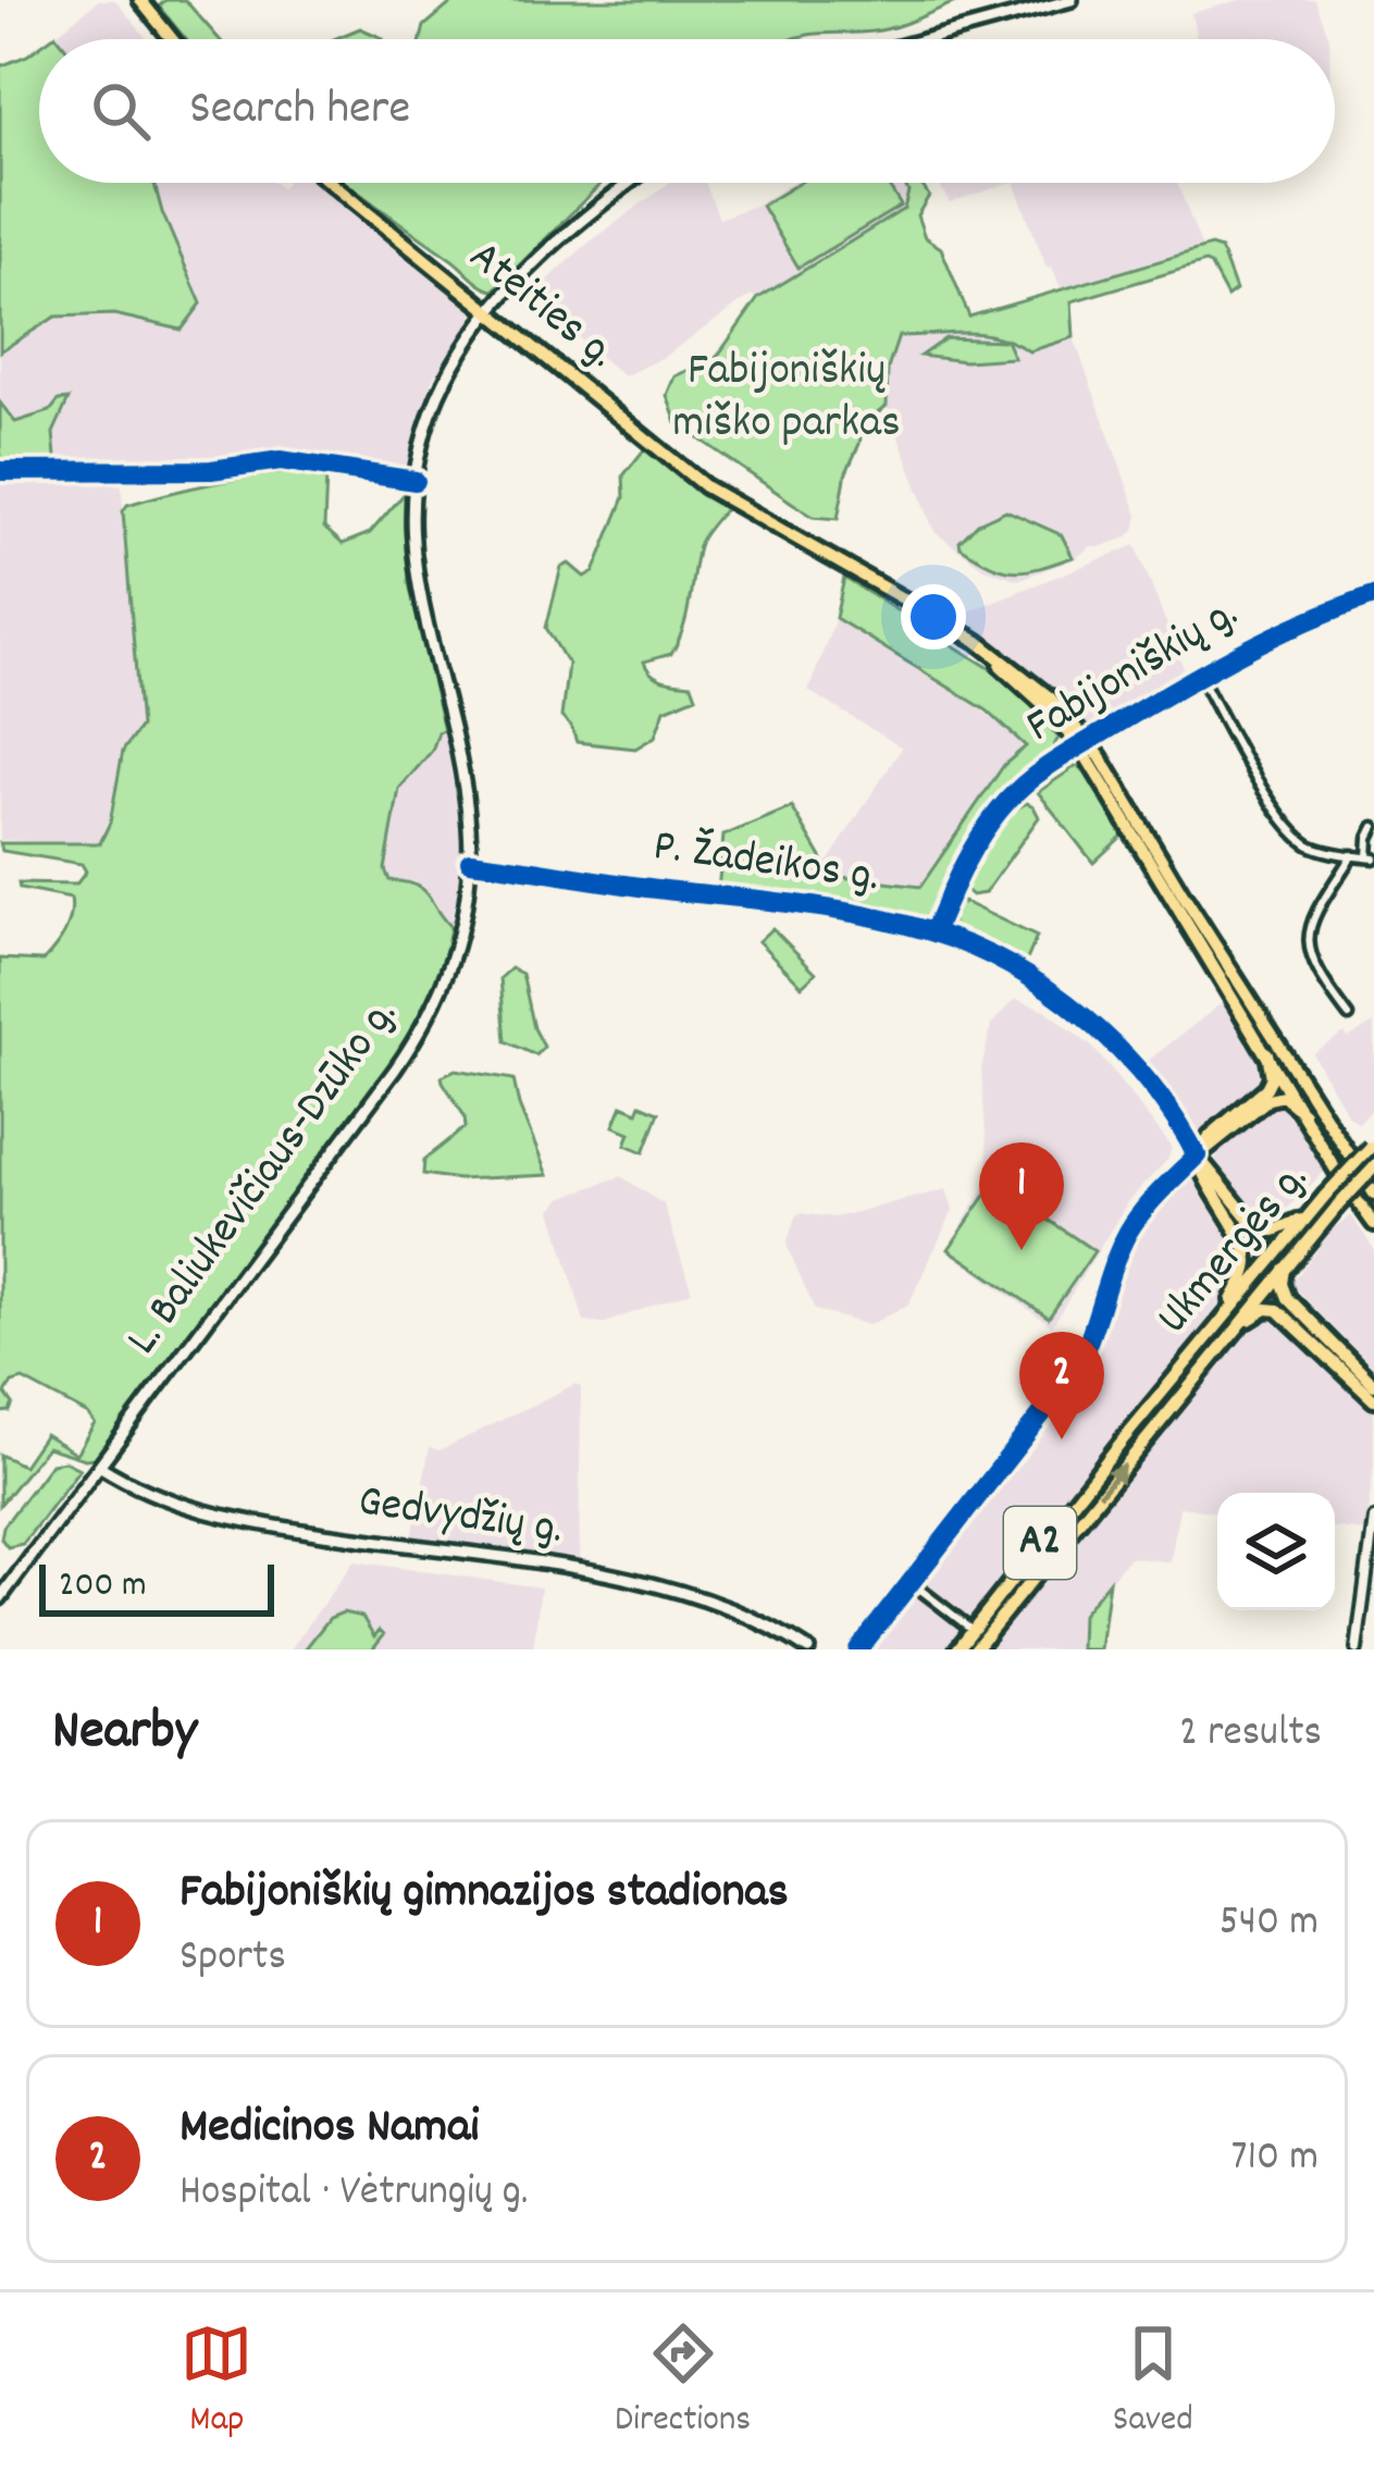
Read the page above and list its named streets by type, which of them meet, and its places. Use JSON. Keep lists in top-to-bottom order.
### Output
{
  "streets": {
    "main road": [
      "Ateities g.",
      "L. Baliukevičiaus-Dzūko g.",
      "Ukmergės g.",
      "Gedvydžių g.",
      "A2"
    ],
    "street": ["Fabijoniškių g.", "P. Žadeikos g."]
  },
  "crossings": [
    ["Ateities g.", "Fabijoniškių g."],
    ["Ateities g.", "L. Baliukevičiaus-Dzūko g."],
    ["Fabijoniškių g.", "P. Žadeikos g."],
    ["P. Žadeikos g.", "L. Baliukevičiaus-Dzūko g."],
    ["L. Baliukevičiaus-Dzūko g.", "Gedvydžių g."]
  ],
  "parks": ["Fabijoniškių miško parkas"],
  "scale_bar": "200 m",
  "page": {
    "search": "Search here",
    "pins": ["1", "2"],
    "scale": "200 m",
    "heading": ["Nearby", "2 results"],
    "list": [
      {
        "mark": "1",
        "name": "Fabijoniškių gimnazijos stadionas",
        "note": "Sports",
        "value": "540 m"
      },
      {
        "mark": "2",
        "name": "Medicinos Namai",
        "note": "Hospital · Vėtrungių g.",
        "value": "710 m"
      }
    ],
    "nav": ["Map", "Directions", "Saved"]
  }
}
